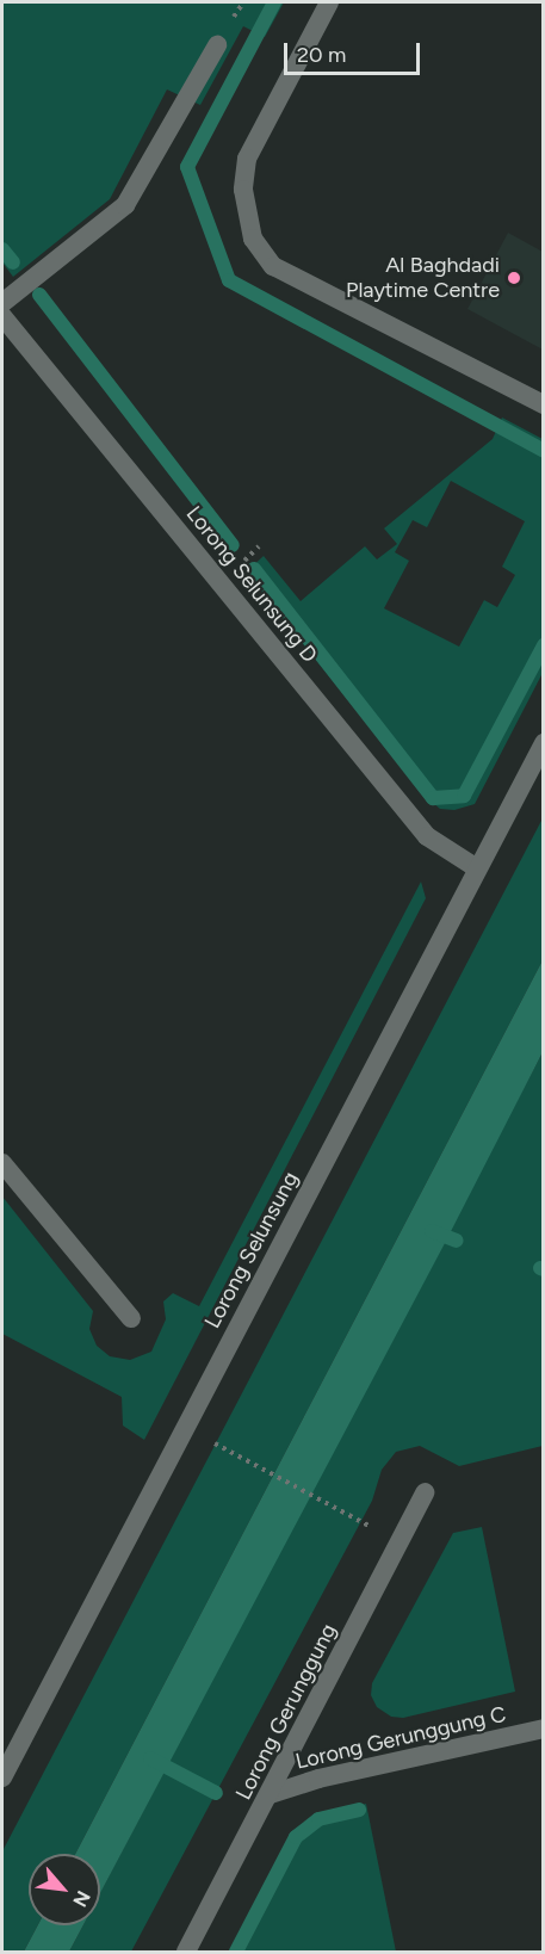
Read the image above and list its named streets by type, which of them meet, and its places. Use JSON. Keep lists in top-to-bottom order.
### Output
{
  "streets": {
    "street": [
      "Lorong Selunsung D",
      "Lorong Selunsung",
      "Lorong Gerunggung",
      "Lorong Gerunggung C"
    ]
  },
  "crossings": [
    ["Lorong Selunsung D", "Lorong Selunsung"],
    ["Lorong Gerunggung", "Lorong Gerunggung C"]
  ],
  "places": ["Al Baghdadi Playtime Centre"],
  "scale_bar": "20 m",
  "north": "bottom right"
}
